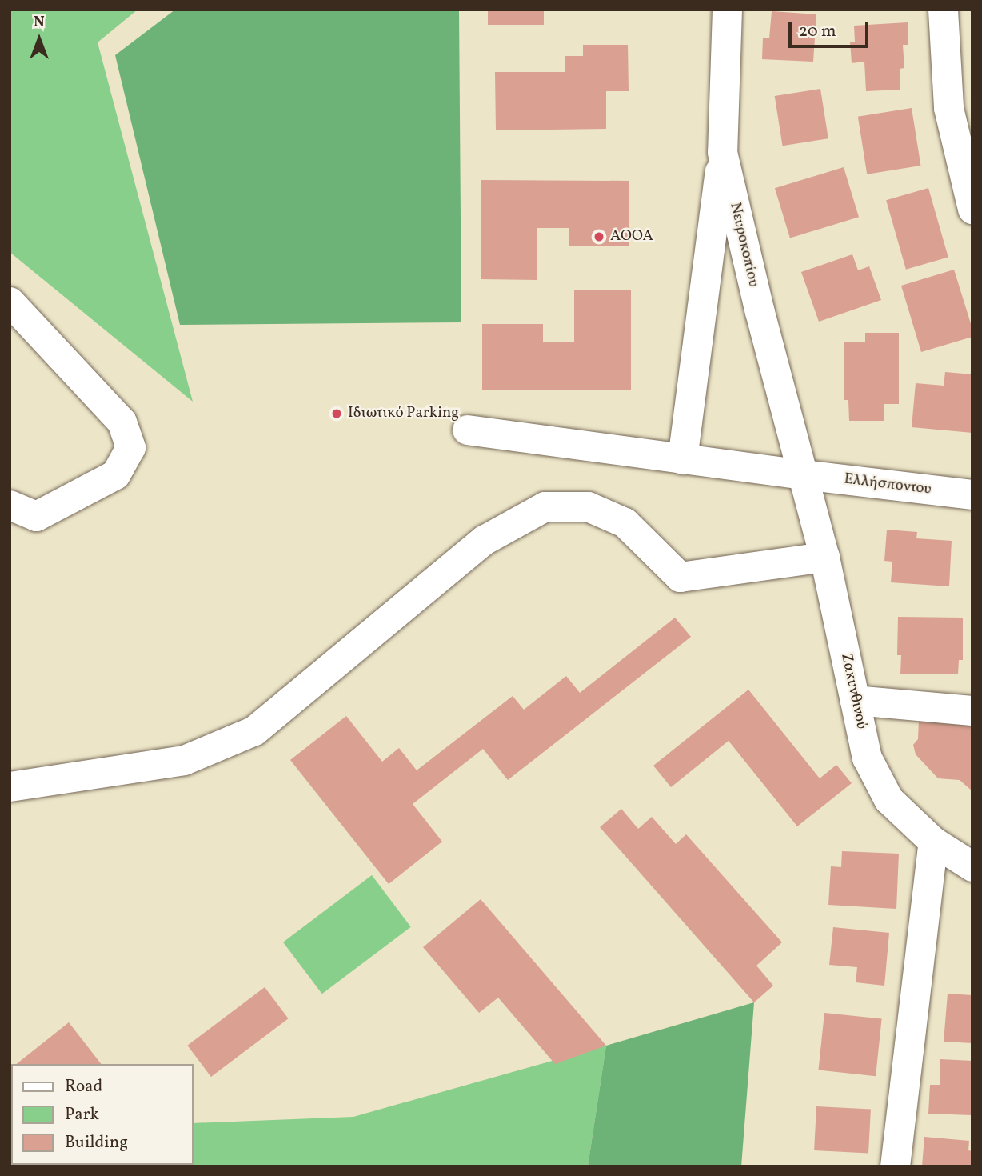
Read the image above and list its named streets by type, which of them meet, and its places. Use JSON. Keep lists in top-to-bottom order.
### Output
{
  "streets": {
    "street": ["Νευροκοπίου", "Ελλήσποντου", "Ζακυνθινού"]
  },
  "crossings": [
    ["Νευροκοπίου", "Ελλήσποντου"],
    ["Νευροκοπίου", "Ζακυνθινού"],
    ["Ελλήσποντου", "Ζακυνθινού"]
  ],
  "places": ["AOOA", "Ιδιωτικό Parking"],
  "legend": ["Road", "Park", "Building"],
  "scale_bar": "20 m",
  "north": "top"
}
